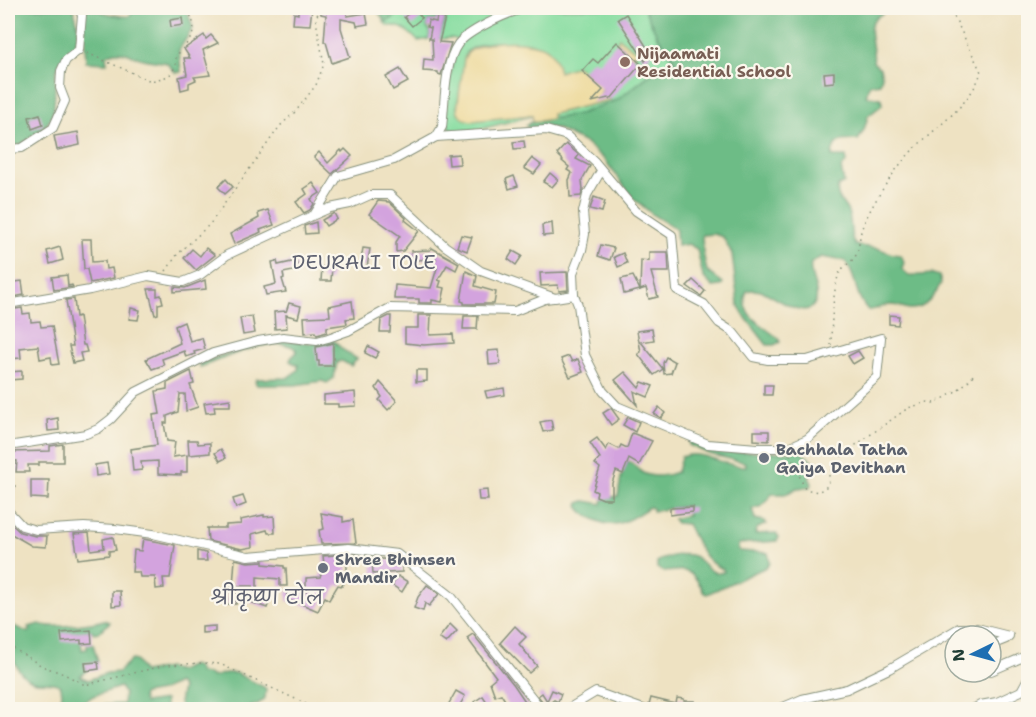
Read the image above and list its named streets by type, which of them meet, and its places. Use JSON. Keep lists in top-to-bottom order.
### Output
{
  "districts": ["DEURALI TOLE", "श्रीकृष्ण टोल"],
  "places": ["Nijaamati Residential School", "Bachhala Tatha Gaiya Devithan", "Shree Bhimsen Mandir"],
  "north": "left"
}
